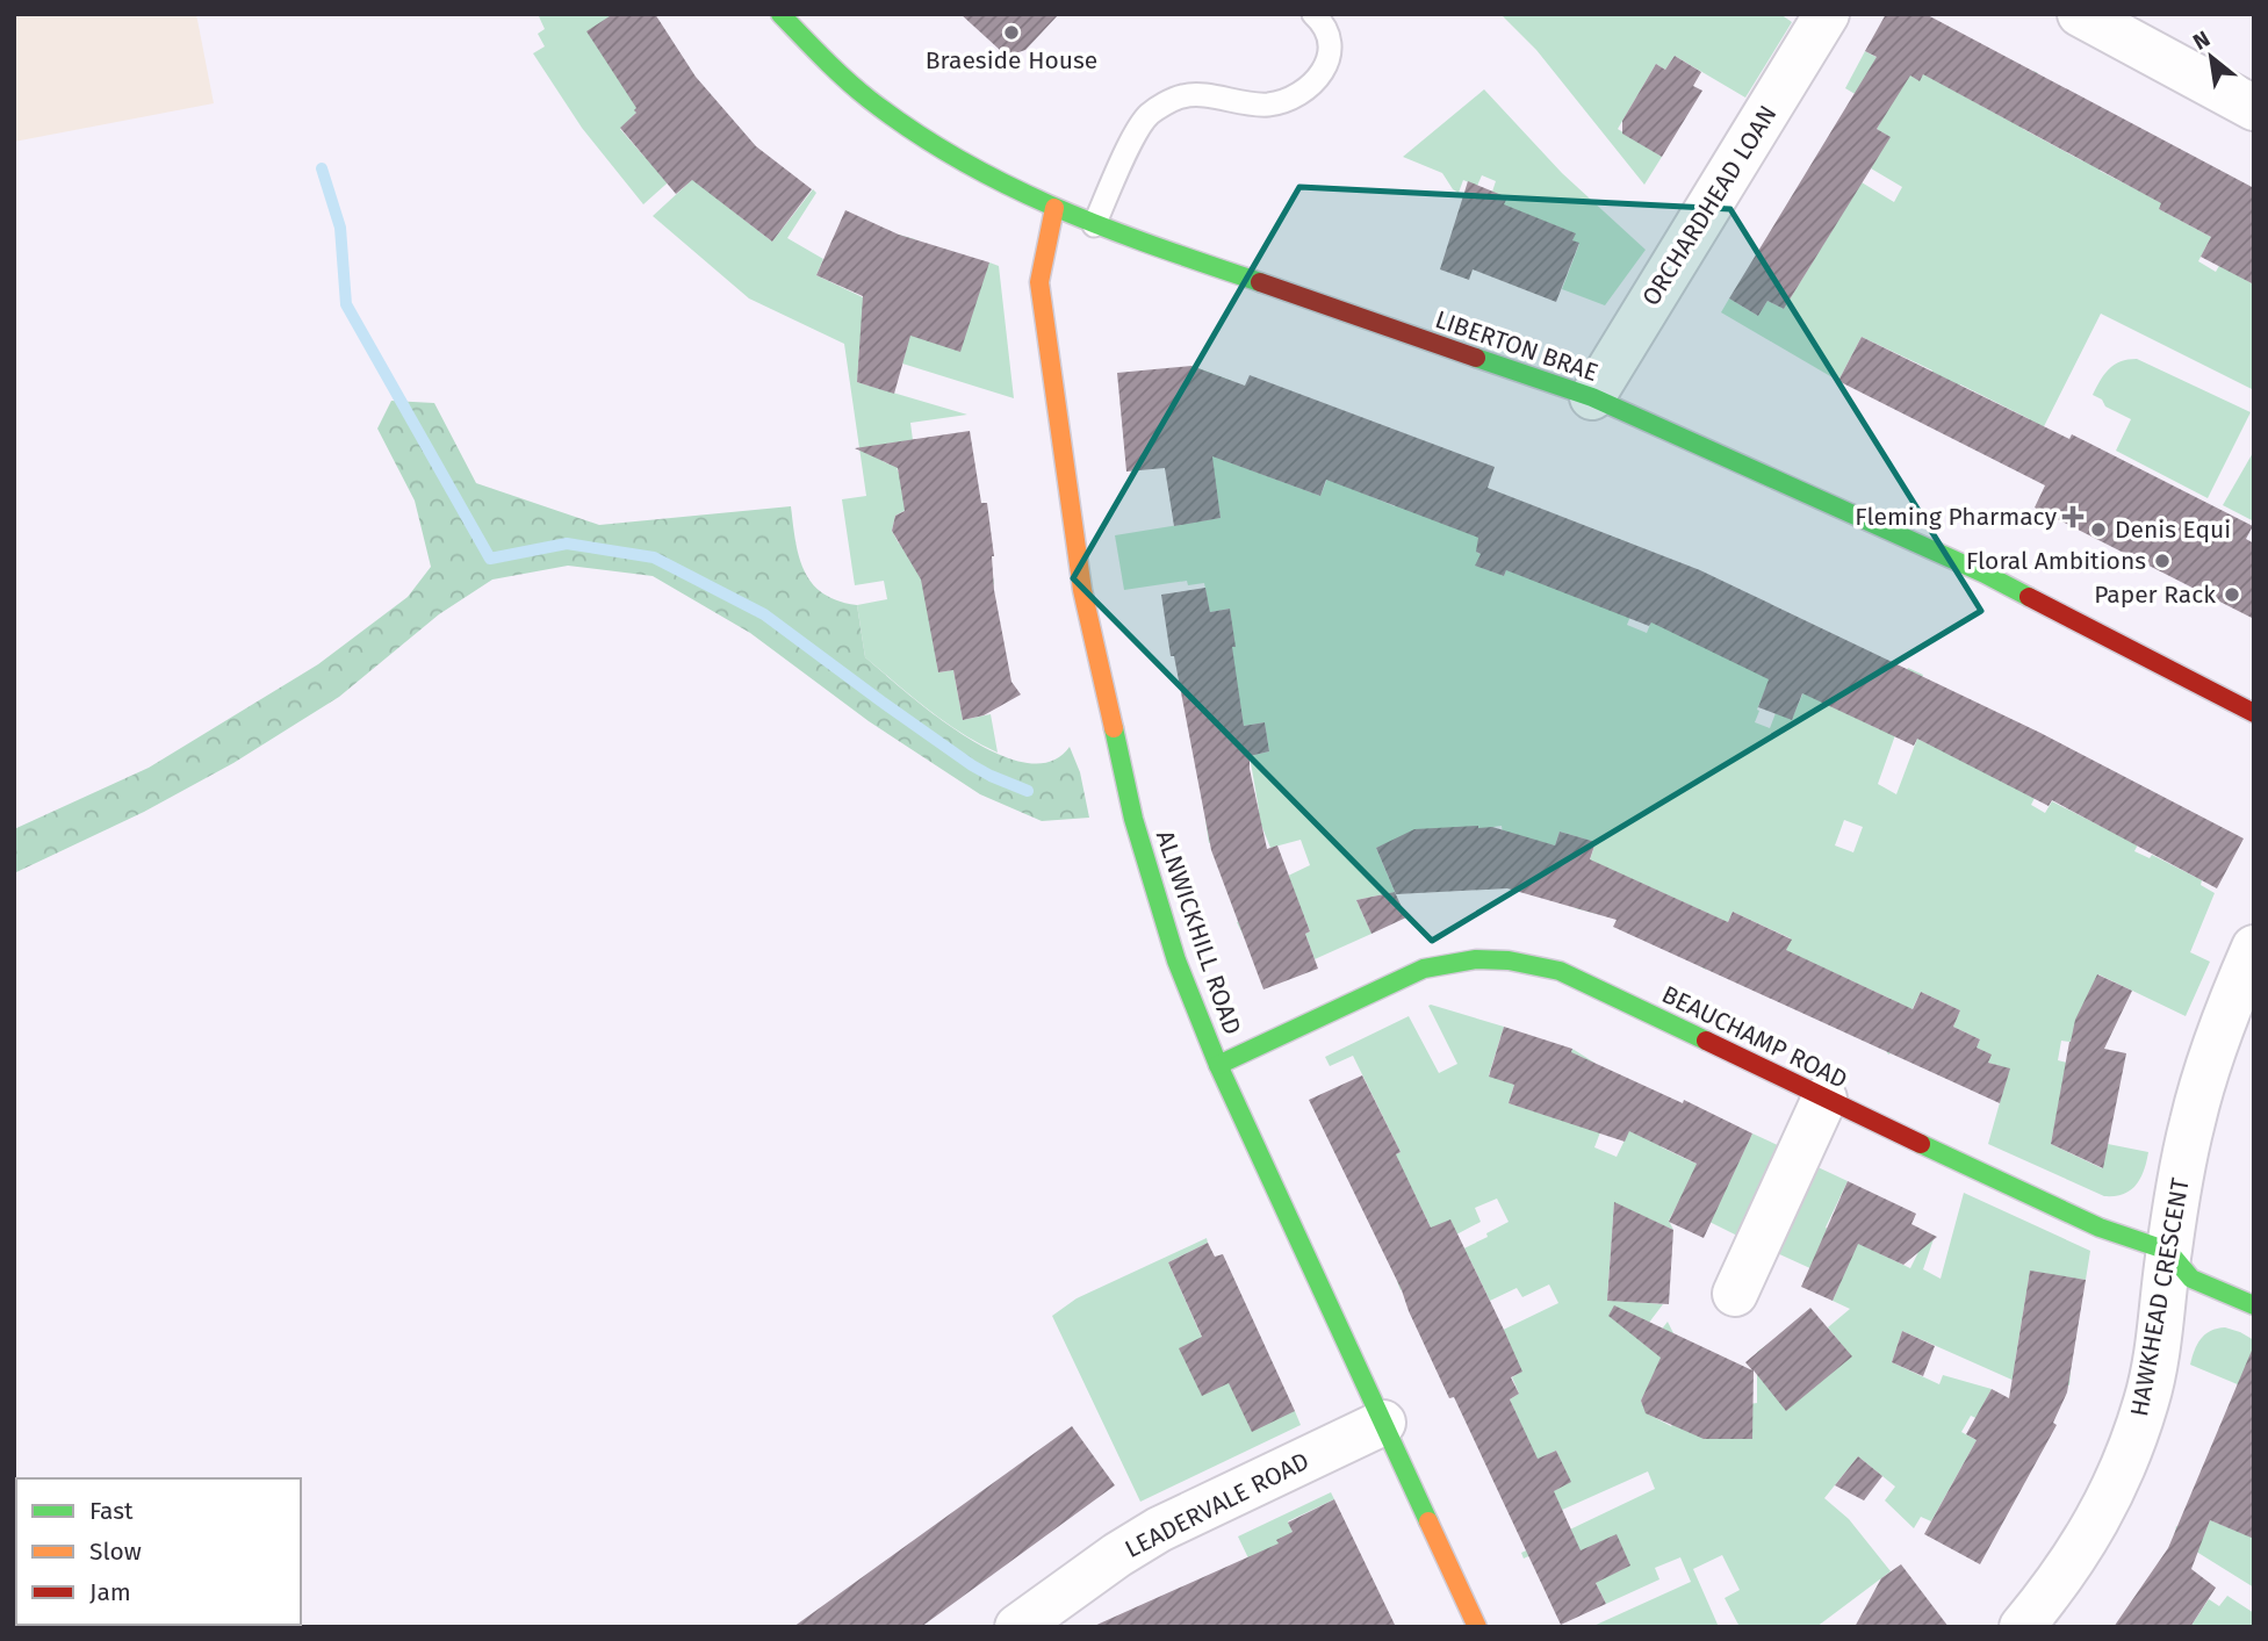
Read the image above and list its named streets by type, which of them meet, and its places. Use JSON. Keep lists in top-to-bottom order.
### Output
{
  "streets": {
    "street": [
      "ORCHARDHEAD LOAN",
      "LIBERTON BRAE",
      "ALNWICKHILL ROAD",
      "BEAUCHAMP ROAD",
      "HAWKHEAD CRESCENT",
      "LEADERVALE ROAD"
    ]
  },
  "crossings": [
    ["ORCHARDHEAD LOAN", "LIBERTON BRAE"],
    ["LIBERTON BRAE", "ALNWICKHILL ROAD"],
    ["ALNWICKHILL ROAD", "BEAUCHAMP ROAD"],
    ["ALNWICKHILL ROAD", "LEADERVALE ROAD"],
    ["BEAUCHAMP ROAD", "HAWKHEAD CRESCENT"]
  ],
  "places": {
    "other": [
      "Braeside House",
      "Denis Equi",
      "Floral Ambitions",
      "Paper Rack"
    ],
    "health": ["Fleming Pharmacy"]
  },
  "legend": ["Fast", "Slow", "Jam"],
  "north": "top left"
}
